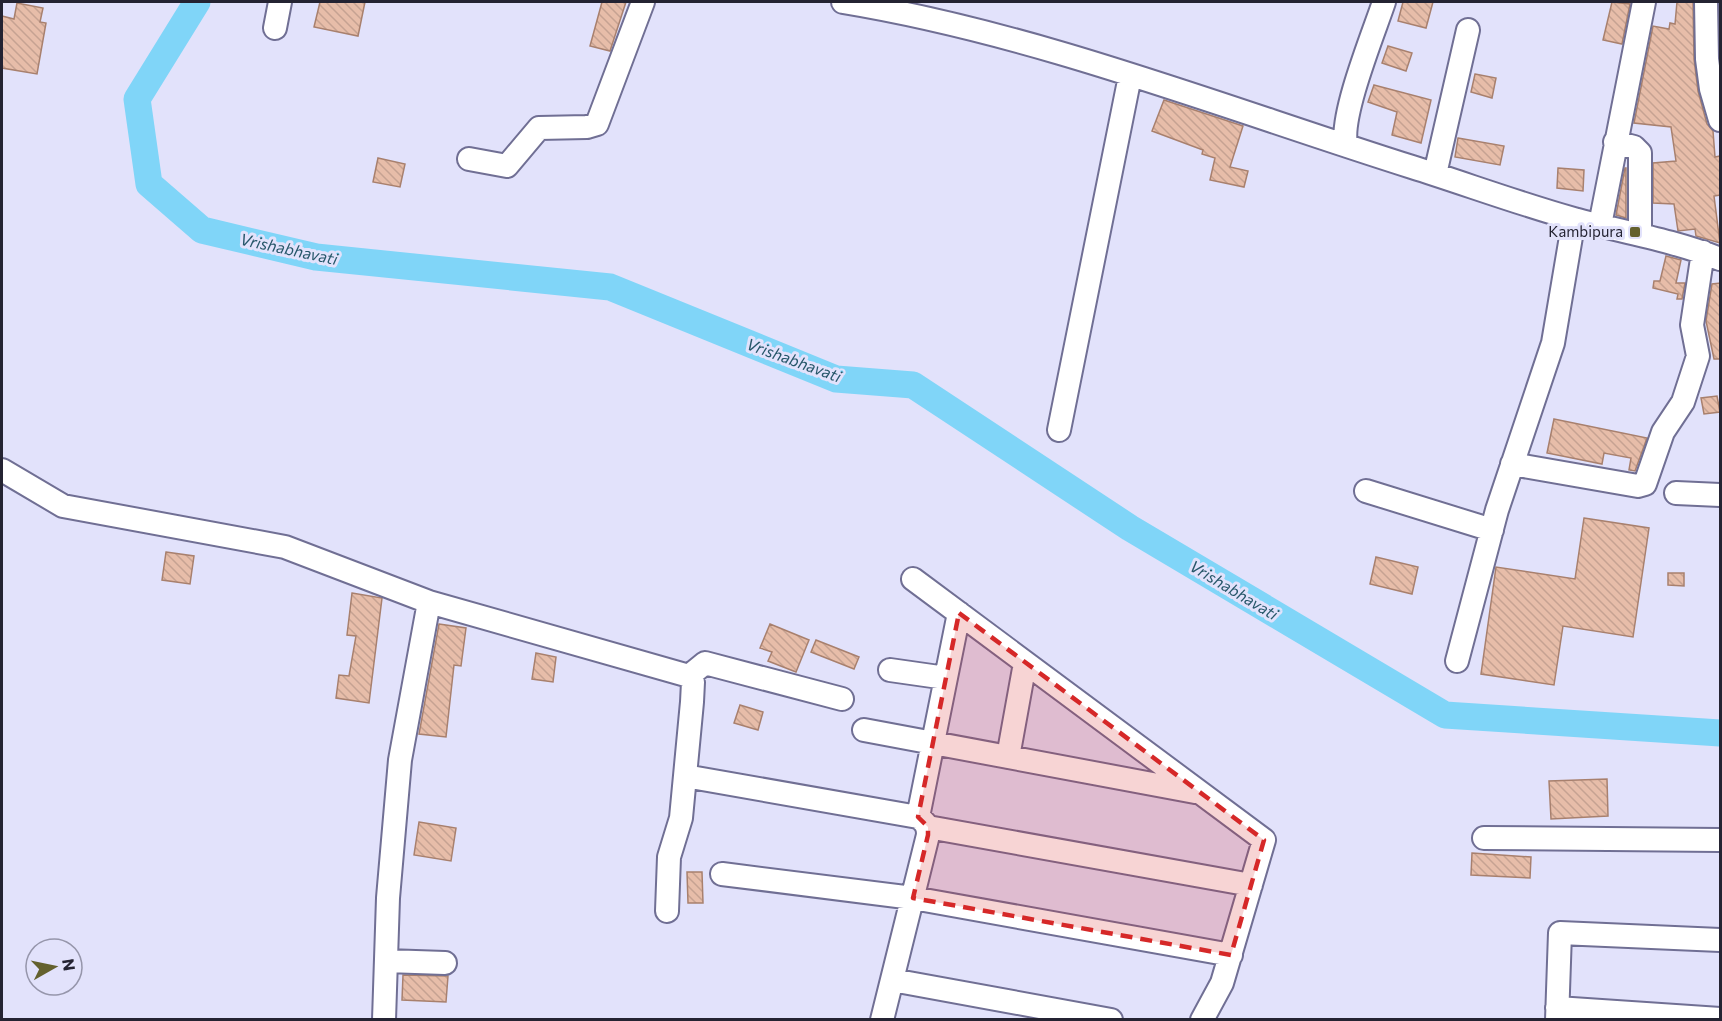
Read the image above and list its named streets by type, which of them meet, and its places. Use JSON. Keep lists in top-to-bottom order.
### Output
{
  "water": ["Vrishabhavati"],
  "places": {
    "transit": ["Kambipura"]
  },
  "north": "right"
}
